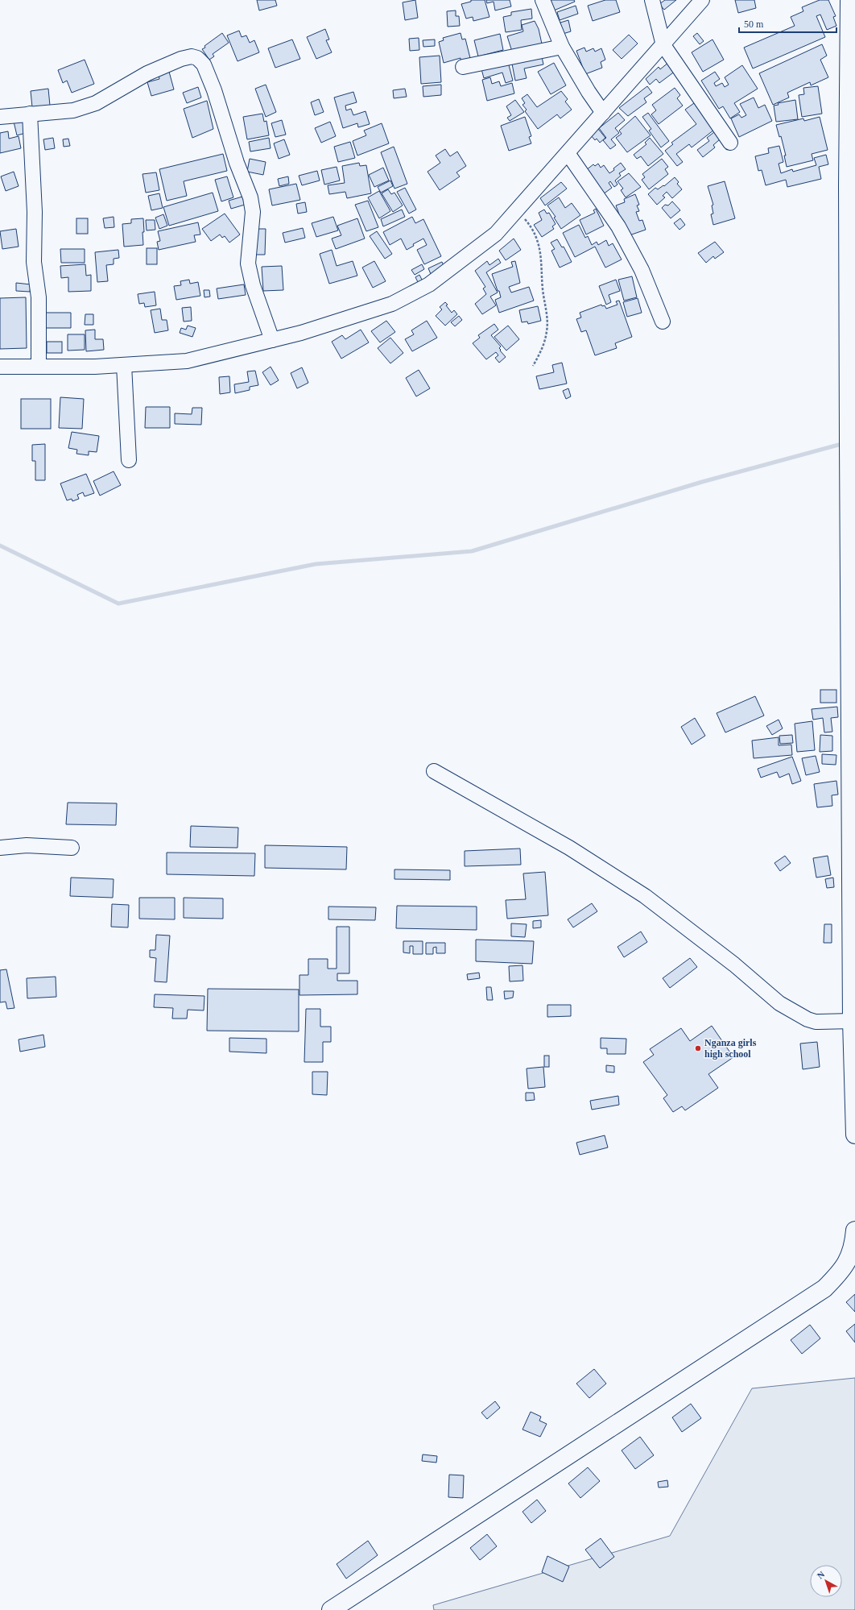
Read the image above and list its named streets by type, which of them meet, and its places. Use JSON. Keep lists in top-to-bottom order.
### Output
{
  "places": ["Nganza girls high school"],
  "scale_bar": "50 m",
  "north": "top left"
}
